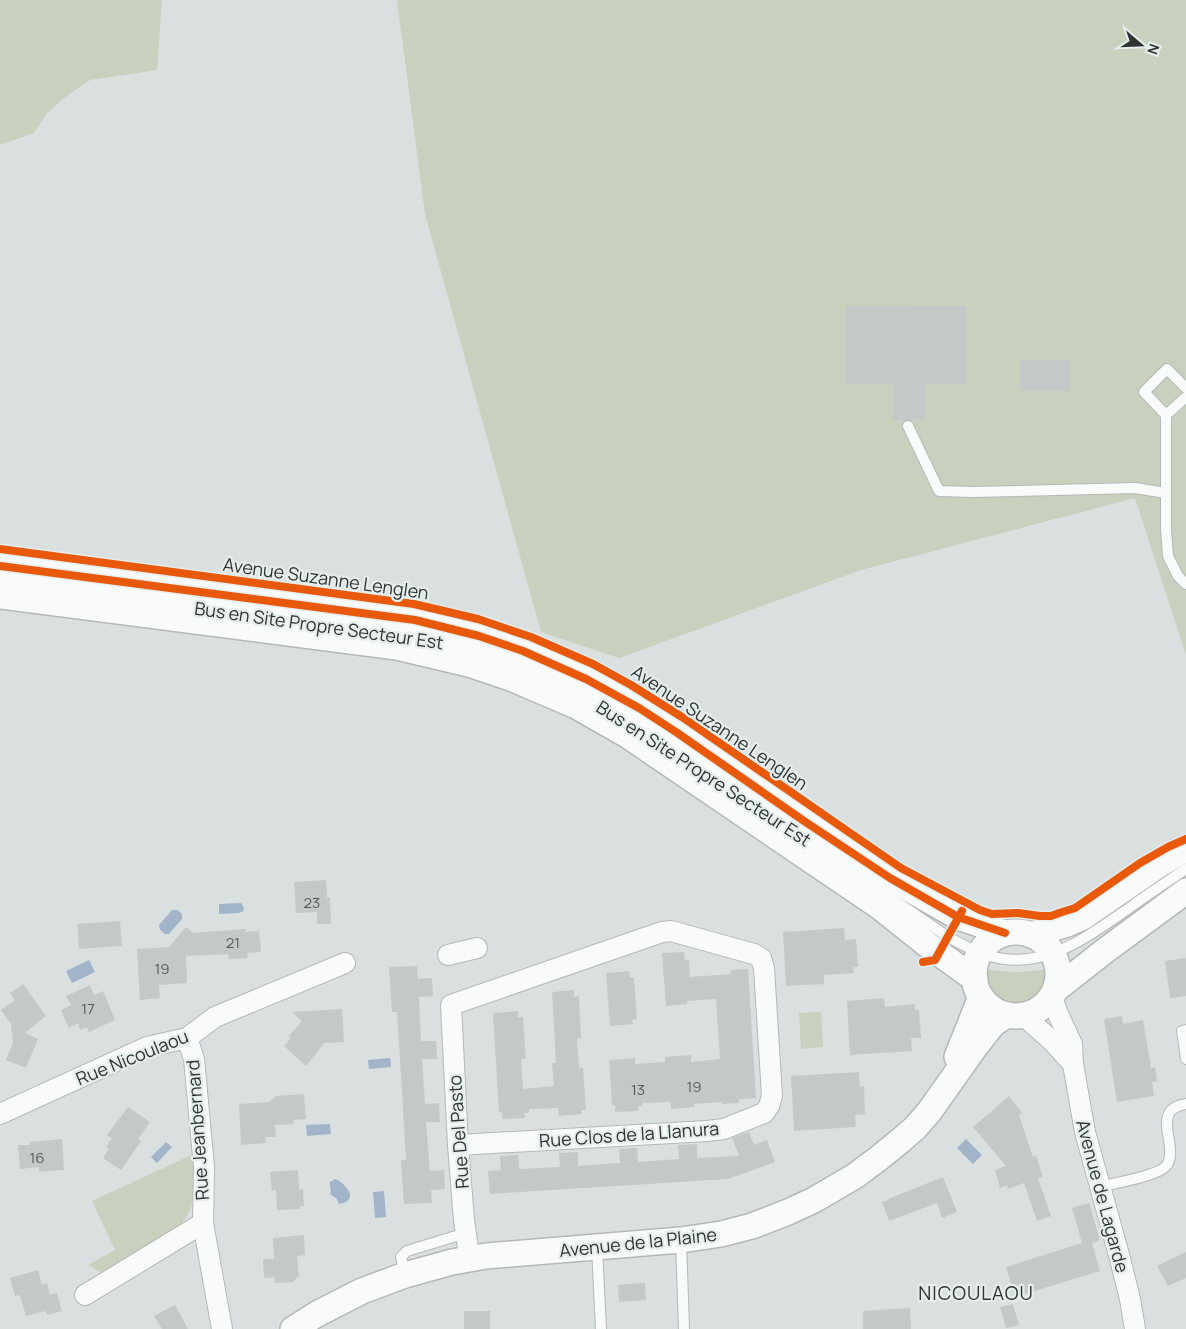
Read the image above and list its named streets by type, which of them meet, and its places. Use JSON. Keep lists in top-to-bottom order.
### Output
{
  "streets": {
    "street": [
      "Avenue Suzanne Lenglen",
      "Rue Nicoulaou",
      "Rue Jeanbernard",
      "Rue Del Pasto",
      "Rue Clos de la Llanura",
      "Avenue de Lagarde",
      "Avenue de la Plaine"
    ],
    "lane": ["Bus en Site Propre Secteur Est"]
  },
  "crossings": [
    ["Bus en Site Propre Secteur Est", "Avenue de la Plaine"],
    ["Rue Nicoulaou", "Rue Jeanbernard"],
    ["Rue Del Pasto", "Rue Clos de la Llanura"],
    ["Rue Del Pasto", "Avenue de la Plaine"],
    ["Avenue de Lagarde", "Avenue de la Plaine"]
  ],
  "districts": ["NICOULAOU"],
  "house_numbers": [
    "23",
    "21",
    "19",
    "17",
    "19",
    "13",
    "16"
  ],
  "north": "right"
}
